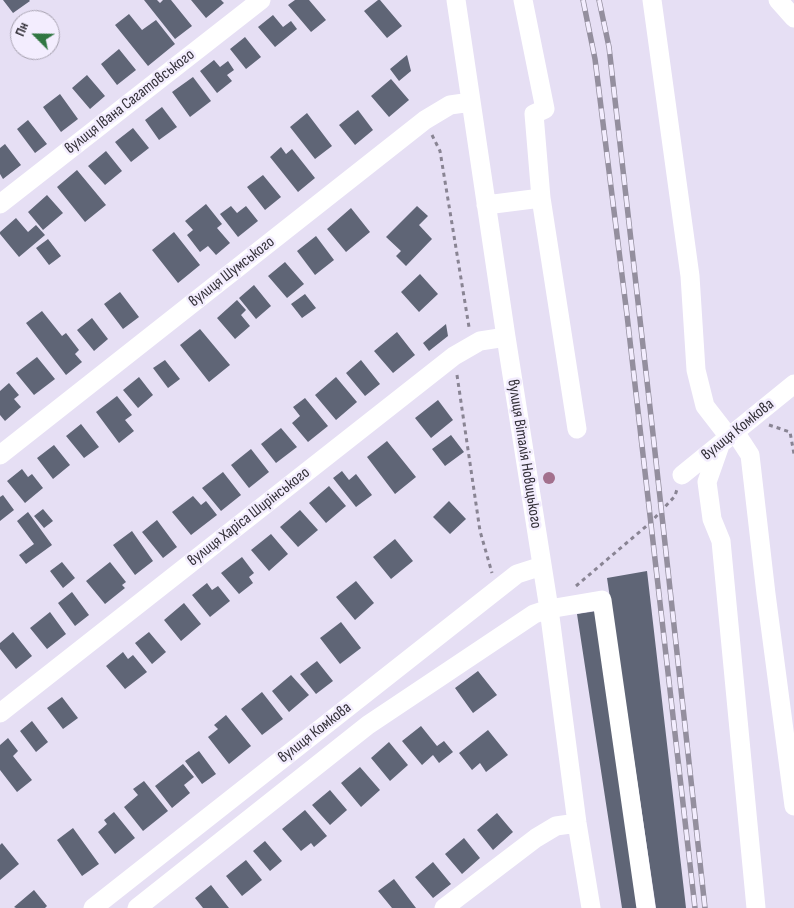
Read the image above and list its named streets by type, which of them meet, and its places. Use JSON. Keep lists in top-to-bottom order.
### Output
{
  "streets": {
    "street": [
      "вулиця Івана Сагатовського",
      "вулиця Шумського",
      "вулиця Комкова",
      "вулиця Віталія Новицького",
      "вулиця Харіса Ширінського"
    ]
  },
  "crossings": [
    ["вулиця Шумського", "вулиця Віталія Новицького"],
    ["вулиця Комкова", "вулиця Віталія Новицького"],
    ["вулиця Віталія Новицького", "вулиця Харіса Ширінського"]
  ],
  "north": "top left"
}
